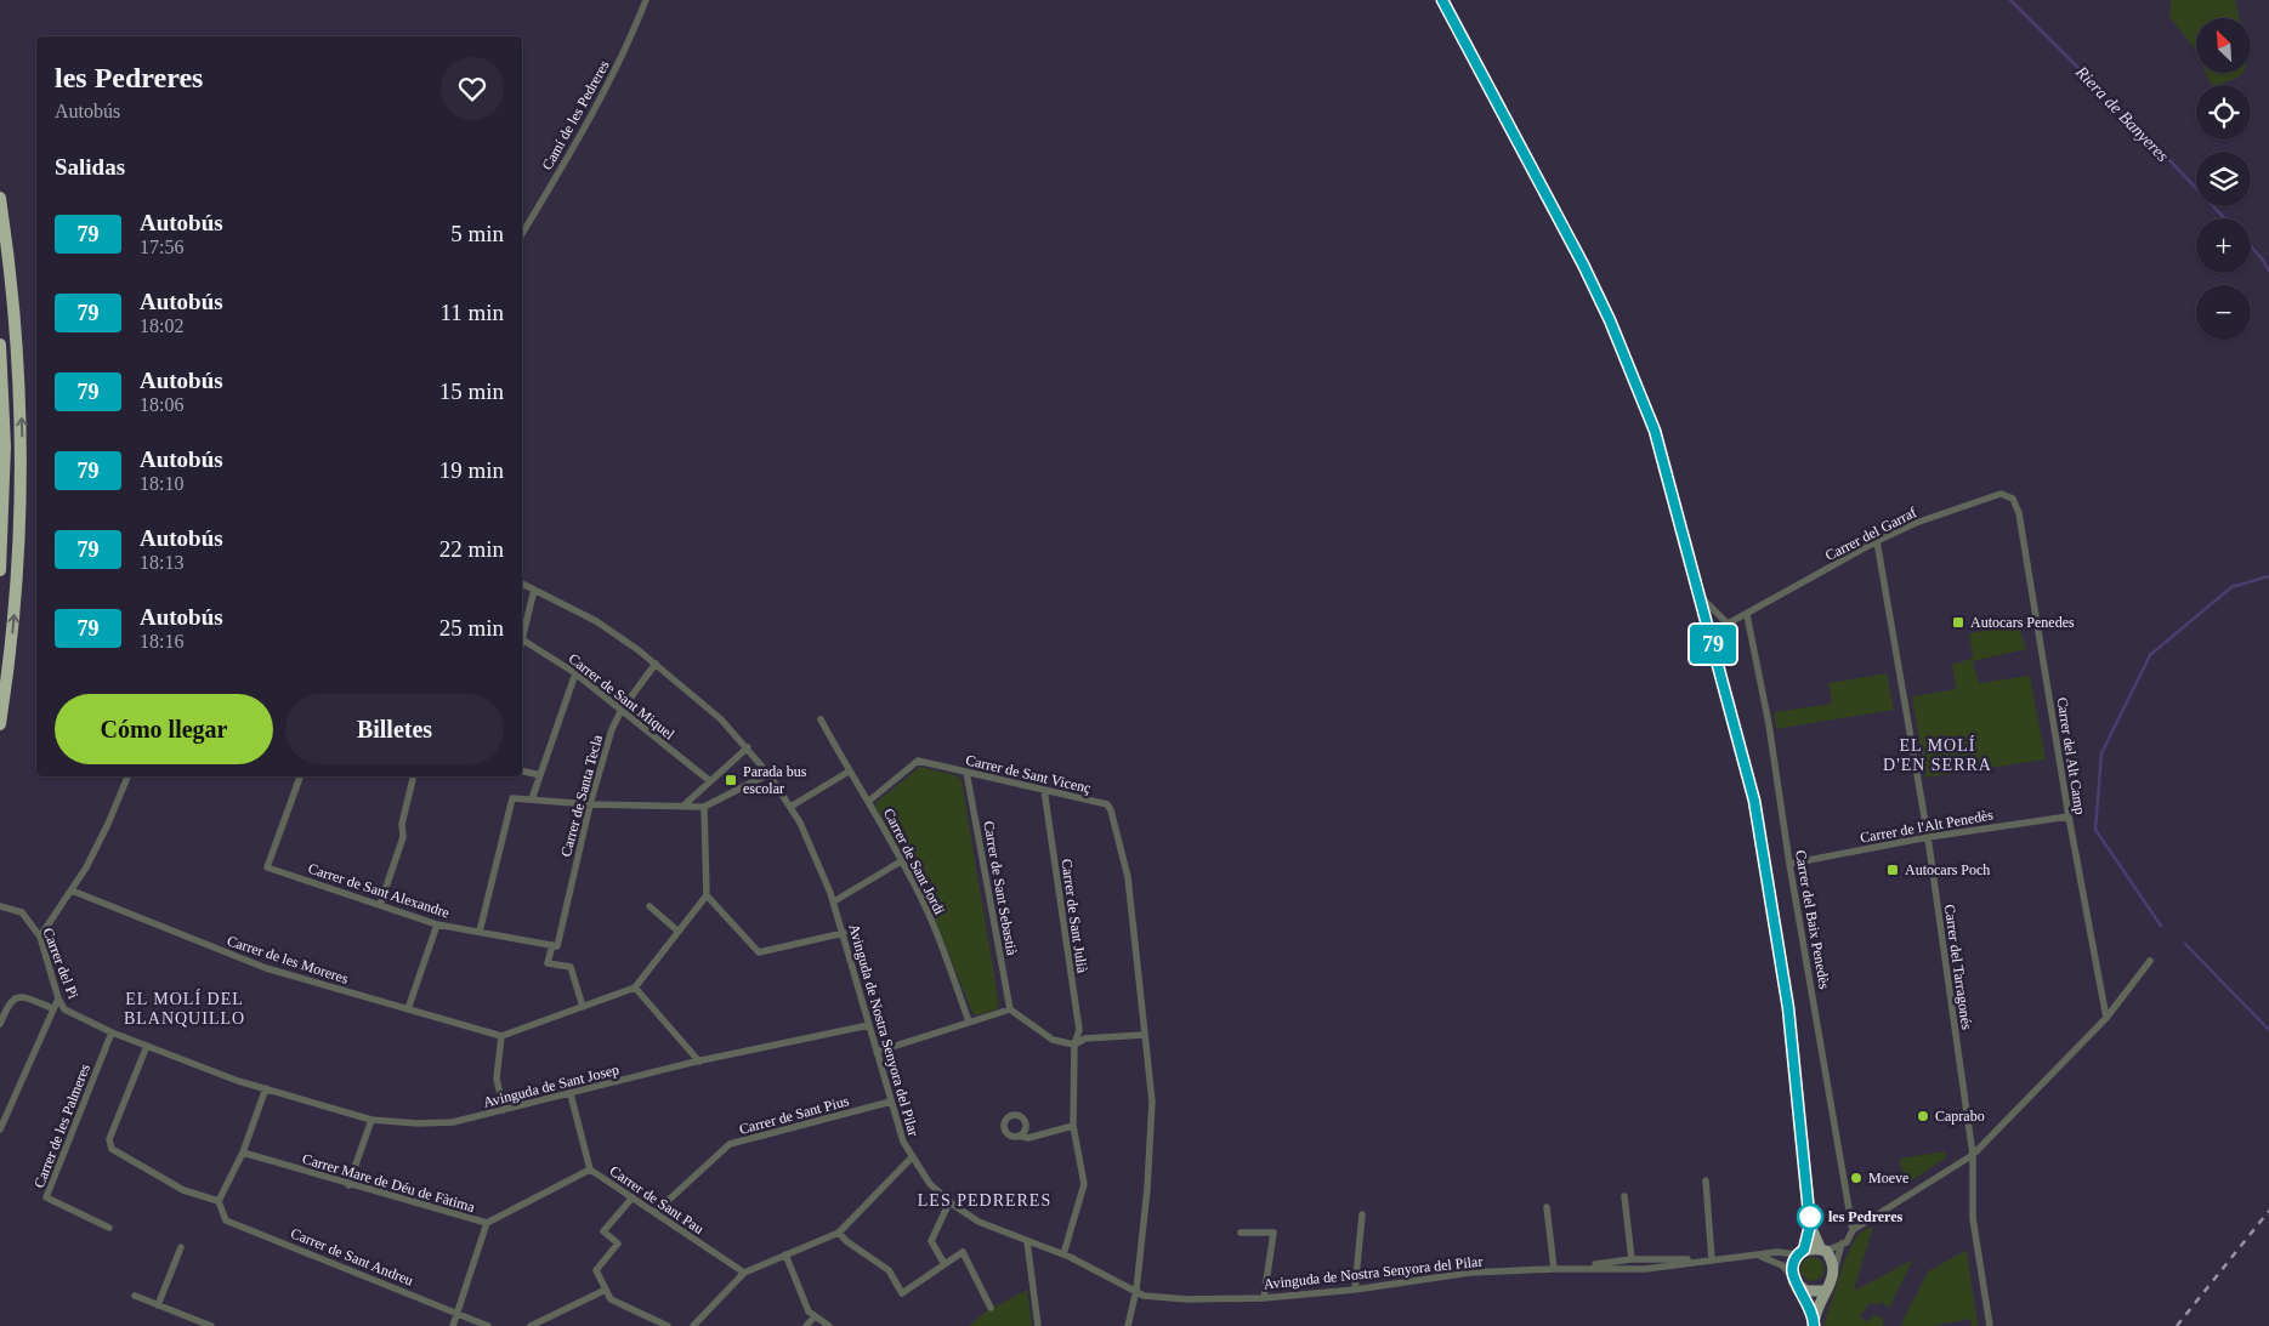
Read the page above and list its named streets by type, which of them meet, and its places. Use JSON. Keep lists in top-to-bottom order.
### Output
{
  "streets": {
    "street": [
      "Camí de les Pedreres",
      "Carrer del Garraf",
      "Carrer de Sant Miquel",
      "Carrer del Alt Camp",
      "Carrer de Sant Vicenç",
      "Carrer de Santa Tecla",
      "Carrer de l'Alt Penedès",
      "Carrer de Sant Jordi",
      "Carrer de Sant Sebastià",
      "Carrer de Sant Alexandre",
      "Carrer de Sant Julià",
      "Carrer del Baix Penedès",
      "Carrer de les Moreres",
      "Carrer del Pi",
      "Carrer del Tarragonés",
      "Avinguda de Nostra Senyora del Pilar",
      "Avinguda de Sant Josep",
      "Carrer de Sant Pius",
      "Carrer de les Palmeres",
      "Carrer Mare de Déu de Fàtima",
      "Carrer de Sant Pau",
      "Carrer de Sant Andreu"
    ]
  },
  "crossings": [
    ["Carrer del Garraf", "Carrer del Alt Camp"],
    ["Carrer del Garraf", "Carrer del Baix Penedès"],
    ["Carrer del Garraf", "Carrer del Tarragonés"],
    ["Carrer de Sant Miquel", "Carrer de Santa Tecla"],
    ["Carrer del Alt Camp", "Carrer de l'Alt Penedès"],
    ["Carrer de Sant Vicenç", "Carrer de Sant Jordi"],
    ["Carrer de Sant Vicenç", "Carrer de Sant Sebastià"],
    ["Carrer de Sant Vicenç", "Carrer de Sant Julià"],
    ["Carrer de Sant Vicenç", "Avinguda de Nostra Senyora del Pilar"],
    ["Carrer de Santa Tecla", "Carrer de Sant Alexandre"],
    ["Carrer de Santa Tecla", "Avinguda de Nostra Senyora del Pilar"],
    ["Carrer de l'Alt Penedès", "Carrer del Baix Penedès"],
    ["Carrer de l'Alt Penedès", "Carrer del Tarragonés"],
    ["Carrer de Sant Julià", "Avinguda de Nostra Senyora del Pilar"],
    ["Carrer del Pi", "Avinguda de Sant Josep"],
    ["Carrer del Pi", "Carrer de les Palmeres"],
    ["Avinguda de Nostra Senyora del Pilar", "Avinguda de Sant Josep"],
    ["Avinguda de Nostra Senyora del Pilar", "Carrer de Sant Pius"],
    ["Avinguda de Sant Josep", "Carrer de Sant Pau"],
    ["Carrer de Sant Pius", "Carrer de Sant Pau"],
    ["Carrer Mare de Déu de Fàtima", "Carrer de Sant Pau"]
  ],
  "districts": ["EL MOLÍ D'EN SERRA", "EL MOLÍ DEL BLANQUILLO", "LES PEDRERES"],
  "water": ["Riera de Banyeres"],
  "places": {
    "transit": ["Autocars Penedes", "Parada bus escolar", "Autocars Poch"],
    "other": ["Caprabo", "Moeve", "les Pedreres"]
  },
  "lines": ["bus line 79"],
  "north": "top left",
  "page": {
    "on_map": "79",
    "map_buttons": ["+", "−"],
    "heading": [
      ["les Pedreres", "Autobús"],
      "Salidas"
    ],
    "list": [
      {
        "mark": "79",
        "name": "Autobús",
        "note": "17:56",
        "value": "5 min"
      },
      {
        "mark": "79",
        "name": "Autobús",
        "note": "18:02",
        "value": "11 min"
      },
      {
        "mark": "79",
        "name": "Autobús",
        "note": "18:06",
        "value": "15 min"
      },
      {
        "mark": "79",
        "name": "Autobús",
        "note": "18:10",
        "value": "19 min"
      },
      {
        "mark": "79",
        "name": "Autobús",
        "note": "18:13",
        "value": "22 min"
      },
      {
        "mark": "79",
        "name": "Autobús",
        "note": "18:16",
        "value": "25 min"
      }
    ],
    "buttons": ["Cómo llegar", "Billetes"]
  }
}
